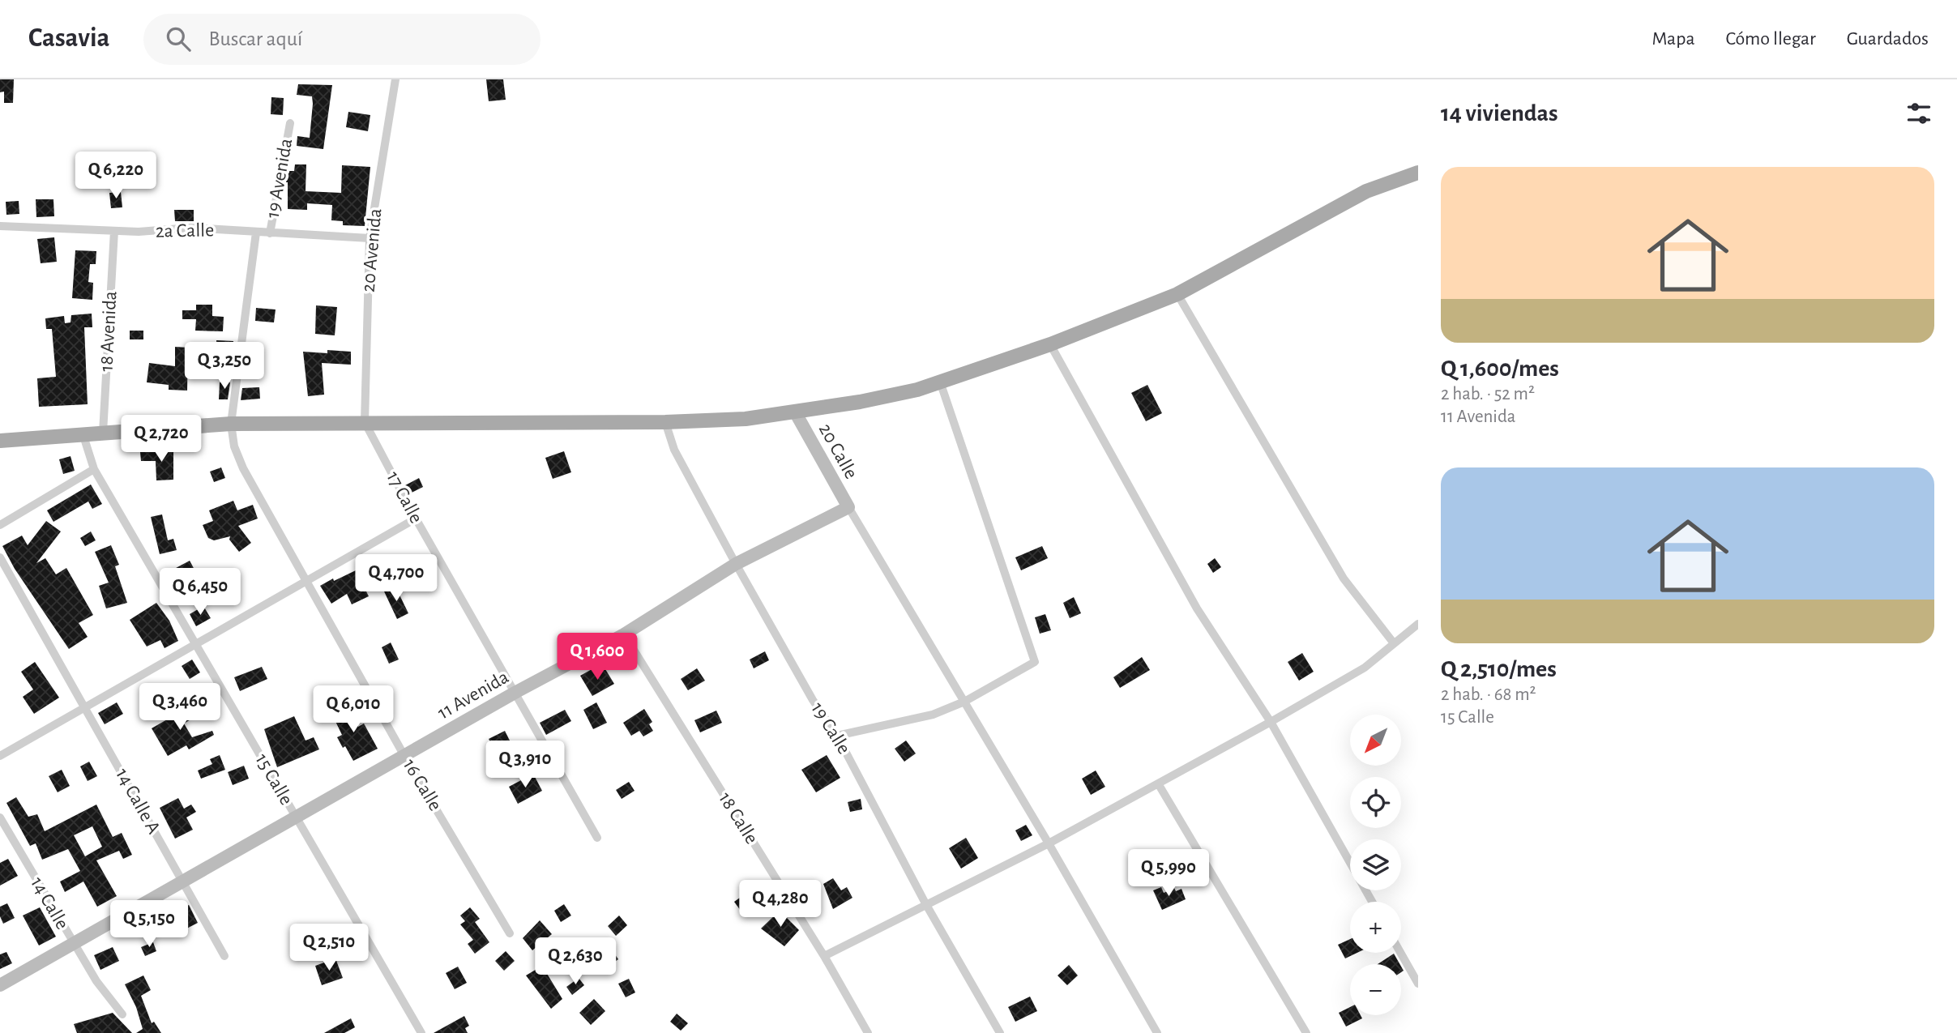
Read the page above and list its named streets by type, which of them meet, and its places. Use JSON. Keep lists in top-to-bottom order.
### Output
{
  "streets": {
    "street": [
      "19 Avenida",
      "2a Calle",
      "20 Avenida",
      "18 Avenida",
      "20 Calle",
      "17 Calle",
      "11 Avenida",
      "19 Calle",
      "15 Calle",
      "16 Calle",
      "14 Calle A",
      "18 Calle",
      "14 Calle"
    ]
  },
  "crossings": [
    ["19 Avenida", "2a Calle"],
    ["19 Avenida", "16 Calle"],
    ["2a Calle", "20 Avenida"],
    ["2a Calle", "18 Avenida"],
    ["20 Avenida", "17 Calle"],
    ["20 Calle", "11 Avenida"],
    ["17 Calle", "11 Avenida"],
    ["11 Avenida", "19 Calle"],
    ["11 Avenida", "15 Calle"],
    ["11 Avenida", "16 Calle"],
    ["11 Avenida", "14 Calle A"],
    ["11 Avenida", "18 Calle"],
    ["11 Avenida", "14 Calle"]
  ],
  "north": "bottom left",
  "page": {
    "header": "Casavia",
    "search": "Buscar aquí",
    "nav": ["Mapa", "Cómo llegar", "Guardados"],
    "heading": "14 viviendas",
    "list": [
      {
        "name": "Q 1,600/mes",
        "note": "2 hab. · 52 m² · 11 Avenida"
      },
      {
        "name": "Q 2,510/mes",
        "note": "2 hab. · 68 m² · 15 Calle"
      }
    ],
    "price": [
      "Q 6,220",
      "Q 3,250",
      "Q 2,720",
      "Q 4,700",
      "Q 6,450",
      "Q 1,600",
      "Q 3,460",
      "Q 6,010",
      "Q 3,910",
      "Q 5,990",
      "Q 4,280",
      "Q 5,150",
      "Q 2,510",
      "Q 2,630"
    ],
    "map_buttons": ["+", "−"]
  }
}
